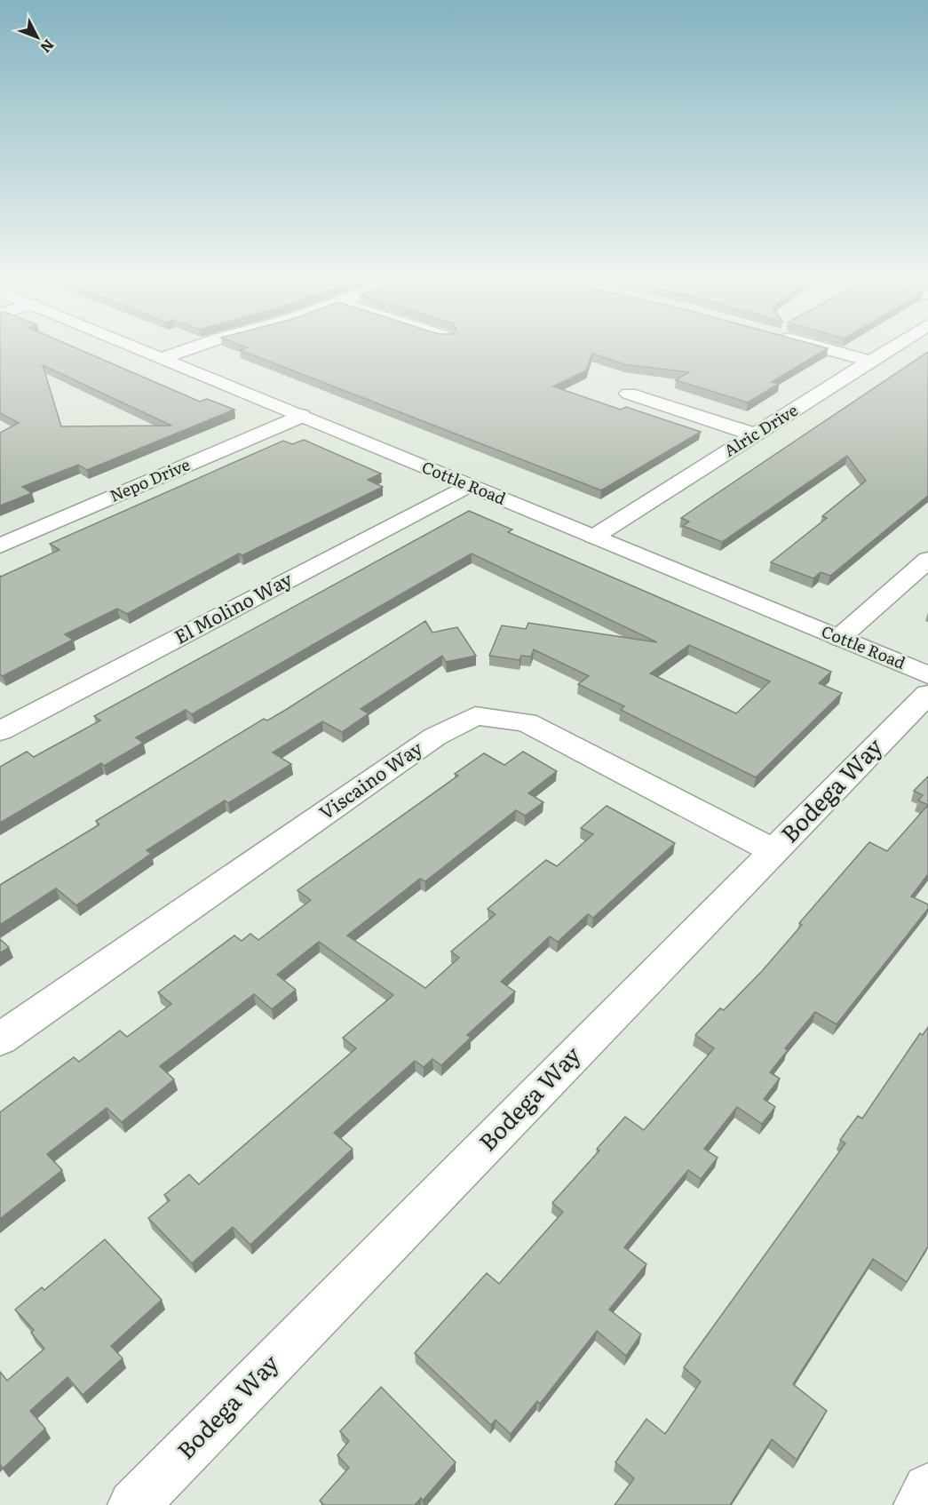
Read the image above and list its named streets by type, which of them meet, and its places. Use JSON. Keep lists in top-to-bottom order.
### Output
{
  "streets": {
    "street": [
      "Alric Drive",
      "Nepo Drive",
      "Cottle Road",
      "El Molino Way",
      "Viscaino Way",
      "Bodega Way"
    ]
  },
  "crossings": [
    ["Alric Drive", "Cottle Road"],
    ["Nepo Drive", "Cottle Road"],
    ["Cottle Road", "El Molino Way"],
    ["Viscaino Way", "Bodega Way"]
  ],
  "north": "bottom right"
}
